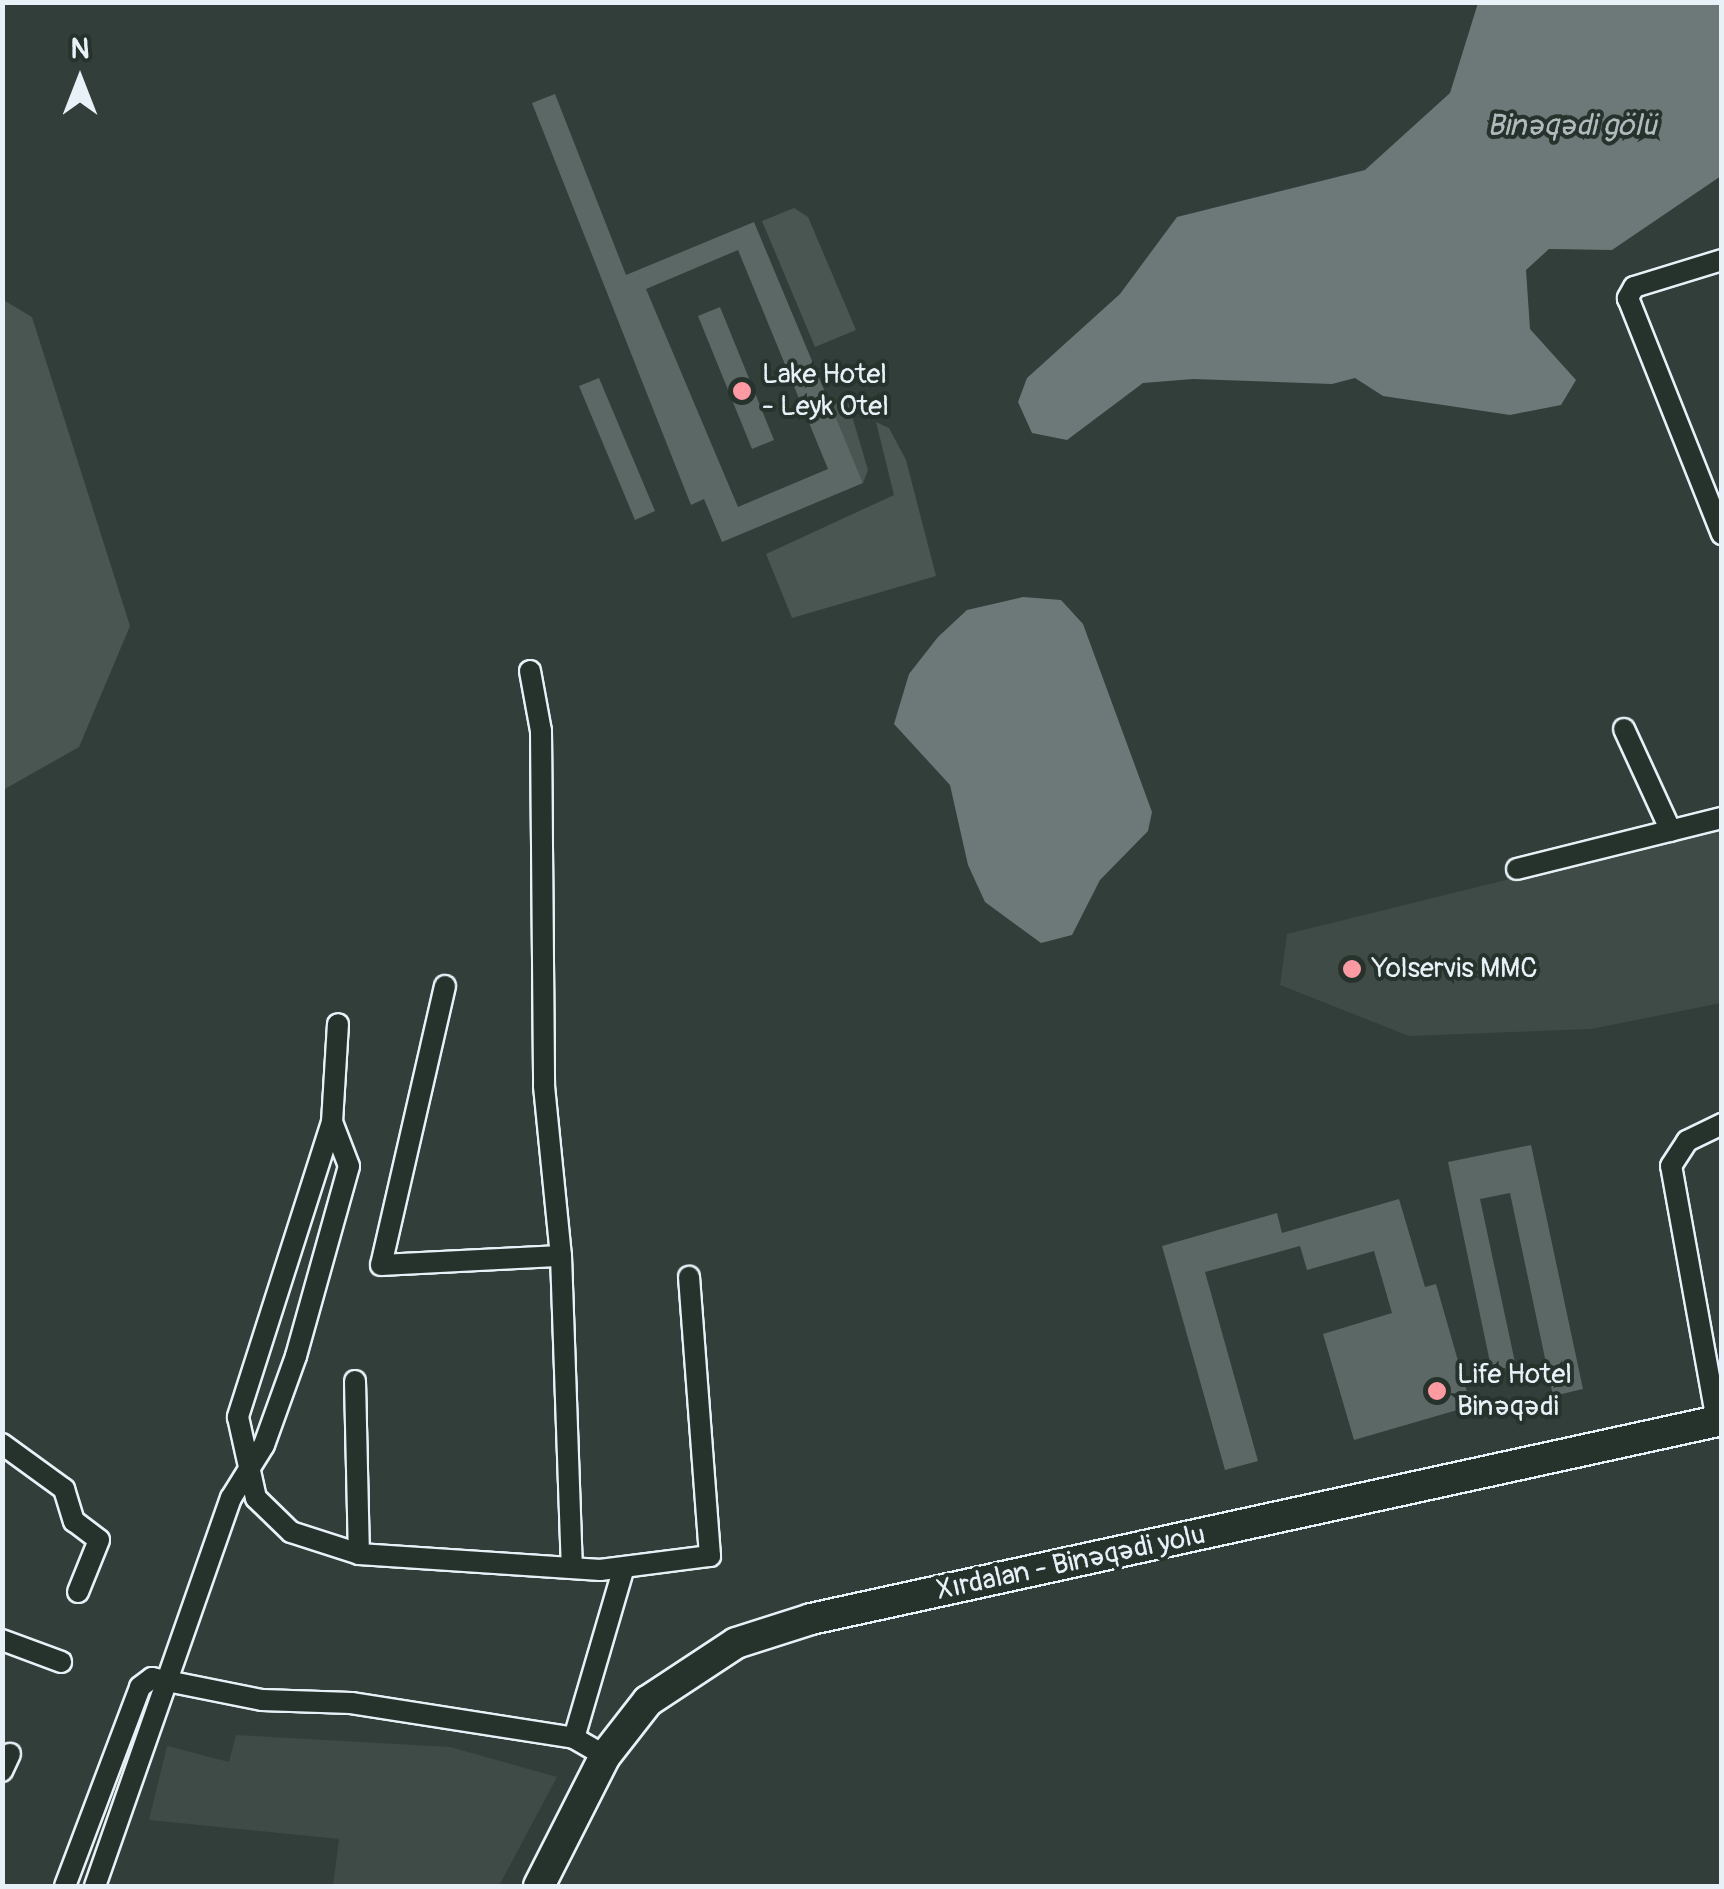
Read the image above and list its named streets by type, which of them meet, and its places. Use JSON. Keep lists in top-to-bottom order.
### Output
{
  "streets": {
    "main road": ["Xırdalan - Binəqədi yolu"]
  },
  "water": ["Binəqədi gölü"],
  "places": ["Lake Hotel - Leyk Otel", "Yolservis MMC", "Life Hotel Binəqədi"],
  "north": "top"
}
